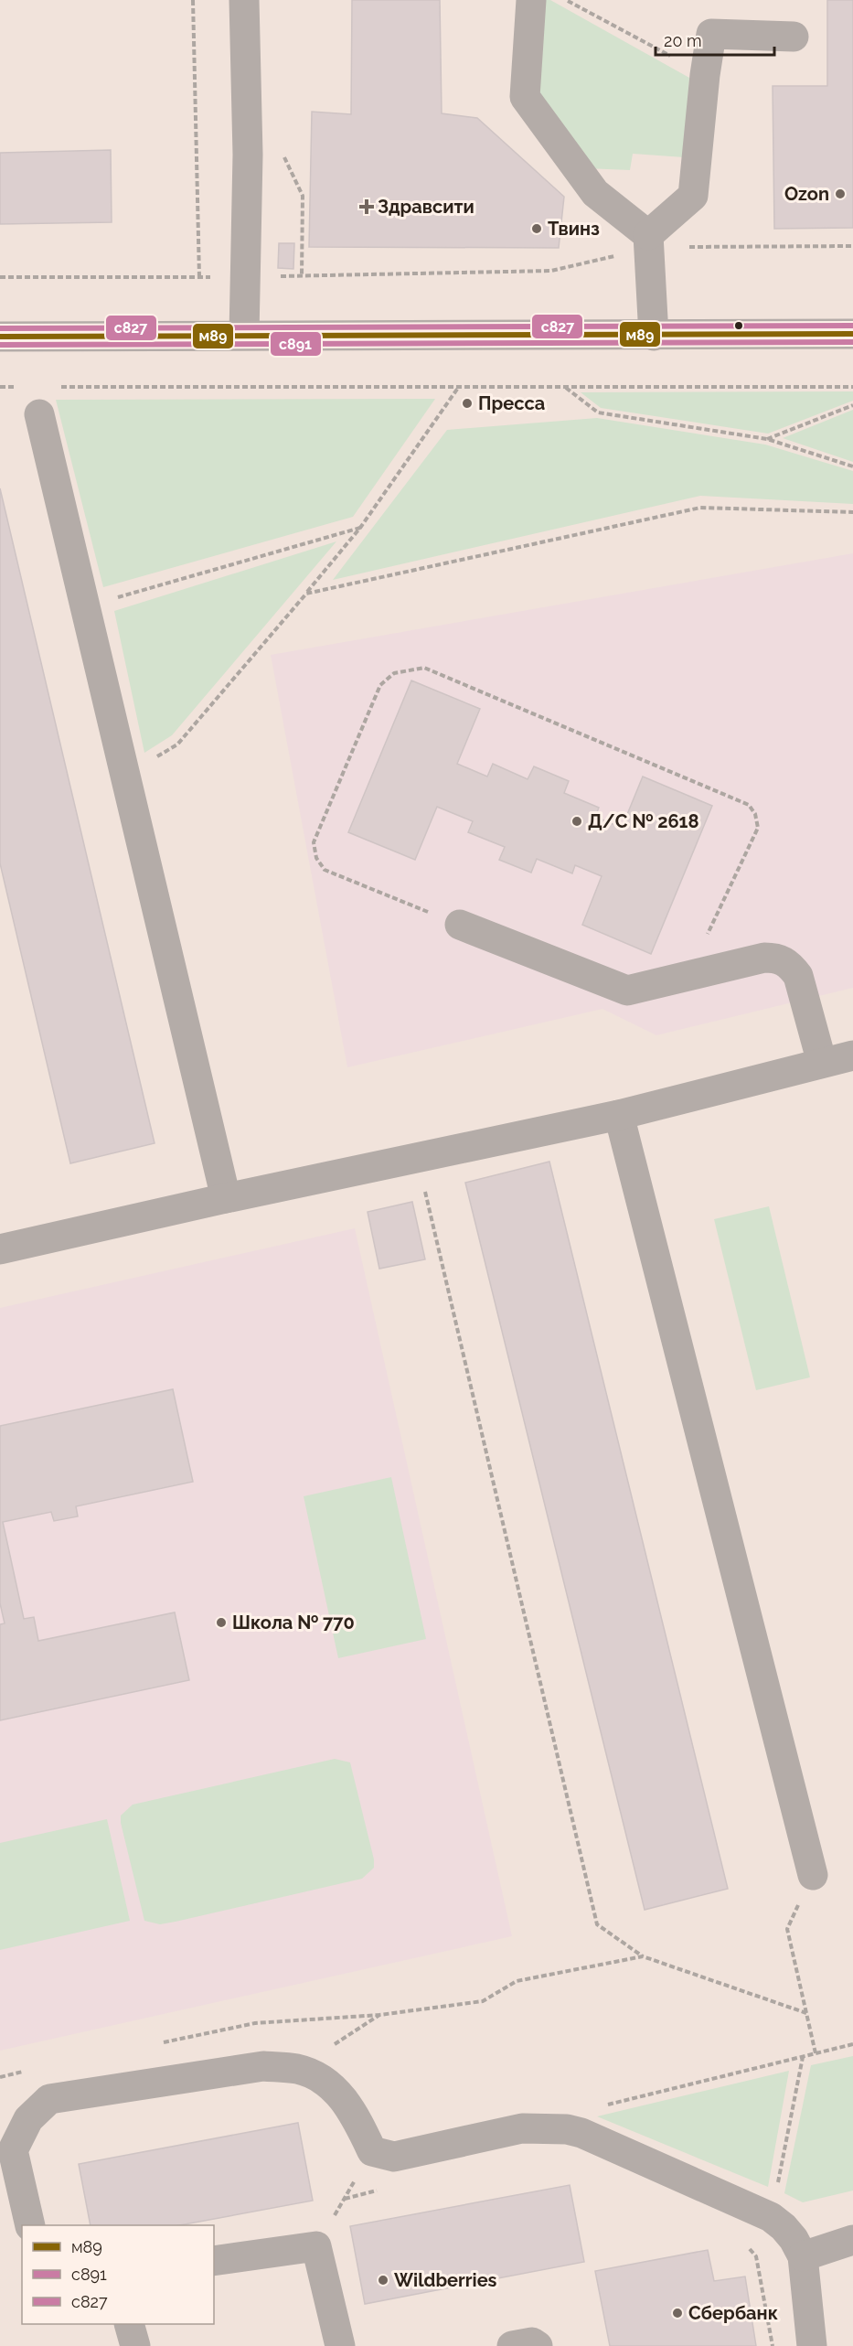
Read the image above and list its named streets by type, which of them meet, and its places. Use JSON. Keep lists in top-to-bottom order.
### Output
{
  "places": {
    "other": [
      "Ozon",
      "Твинз",
      "Пресса",
      "Д/C № 2618",
      "Школа № 770",
      "Wildberries",
      "Сбербанк"
    ],
    "health": ["Здравсити"]
  },
  "lines": ["transit line с827", "transit line м89", "transit line с891"],
  "legend": ["м89", "с891", "с827"],
  "scale_bar": "20 m"
}
